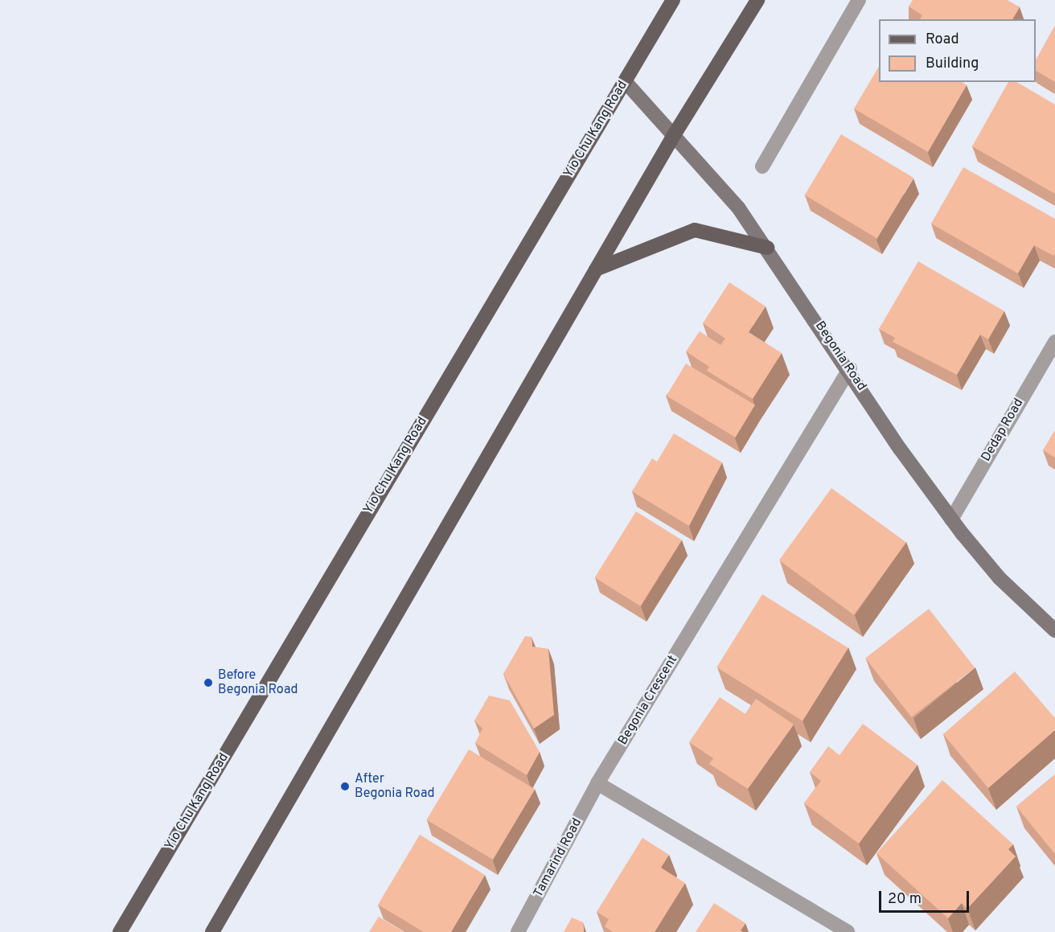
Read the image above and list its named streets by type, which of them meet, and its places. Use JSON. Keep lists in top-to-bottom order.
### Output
{
  "streets": {
    "main road": ["Yio Chu Kang Road"],
    "street": [
      "Begonia Road",
      "Dedap Road",
      "Begonia Crescent",
      "Tamarind Road"
    ]
  },
  "crossings": [
    ["Yio Chu Kang Road", "Begonia Road"],
    ["Begonia Road", "Dedap Road"],
    ["Begonia Road", "Begonia Crescent"],
    ["Begonia Crescent", "Tamarind Road"]
  ],
  "places": ["Before Begonia Road", "After Begonia Road"],
  "legend": ["Road", "Building"],
  "scale_bar": "20 m"
}
